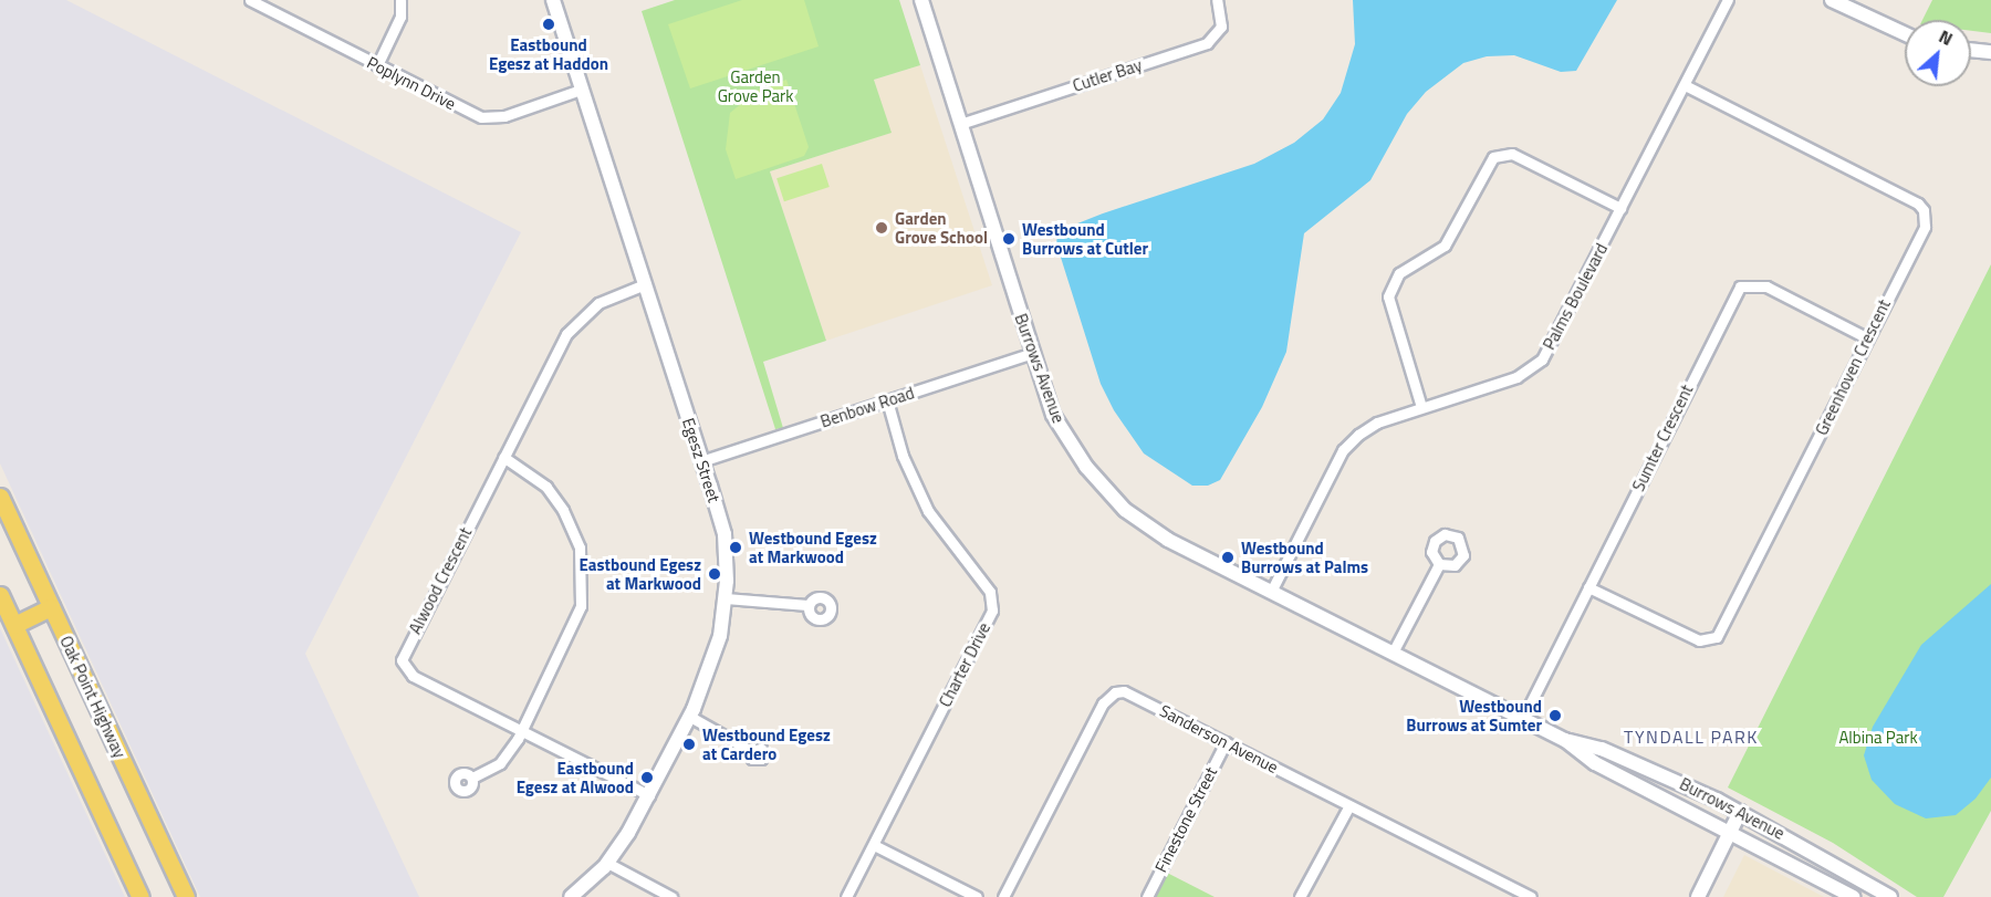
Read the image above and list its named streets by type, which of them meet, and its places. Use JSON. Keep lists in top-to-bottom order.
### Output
{
  "streets": {
    "main road": ["Oak Point Highway"],
    "street": [
      "Cutler Bay",
      "Poplynn Drive",
      "Palms Boulevard",
      "Greenhoven Crescent",
      "Burrows Avenue",
      "Benbow Road",
      "Sumter Crescent",
      "Egesz Street",
      "Alwood Crescent",
      "Charter Drive",
      "Sanderson Avenue",
      "Finestone Street"
    ]
  },
  "crossings": [
    ["Cutler Bay", "Burrows Avenue"],
    ["Poplynn Drive", "Egesz Street"],
    ["Palms Boulevard", "Greenhoven Crescent"],
    ["Palms Boulevard", "Burrows Avenue"],
    ["Greenhoven Crescent", "Sumter Crescent"],
    ["Burrows Avenue", "Benbow Road"],
    ["Burrows Avenue", "Sumter Crescent"],
    ["Benbow Road", "Egesz Street"],
    ["Benbow Road", "Charter Drive"],
    ["Egesz Street", "Alwood Crescent"],
    ["Sanderson Avenue", "Finestone Street"]
  ],
  "districts": ["TYNDALL PARK"],
  "parks": ["Garden Grove Park", "Albina Park"],
  "places": [
    "Eastbound Egesz at Haddon",
    "Garden Grove School",
    "Westbound Burrows at Cutler",
    "Westbound Egesz at Markwood",
    "Westbound Burrows at Palms",
    "Eastbound Egesz at Markwood",
    "Westbound Burrows at Sumter",
    "Westbound Egesz at Cardero",
    "Eastbound Egesz at Alwood"
  ],
  "north": "top right"
}
